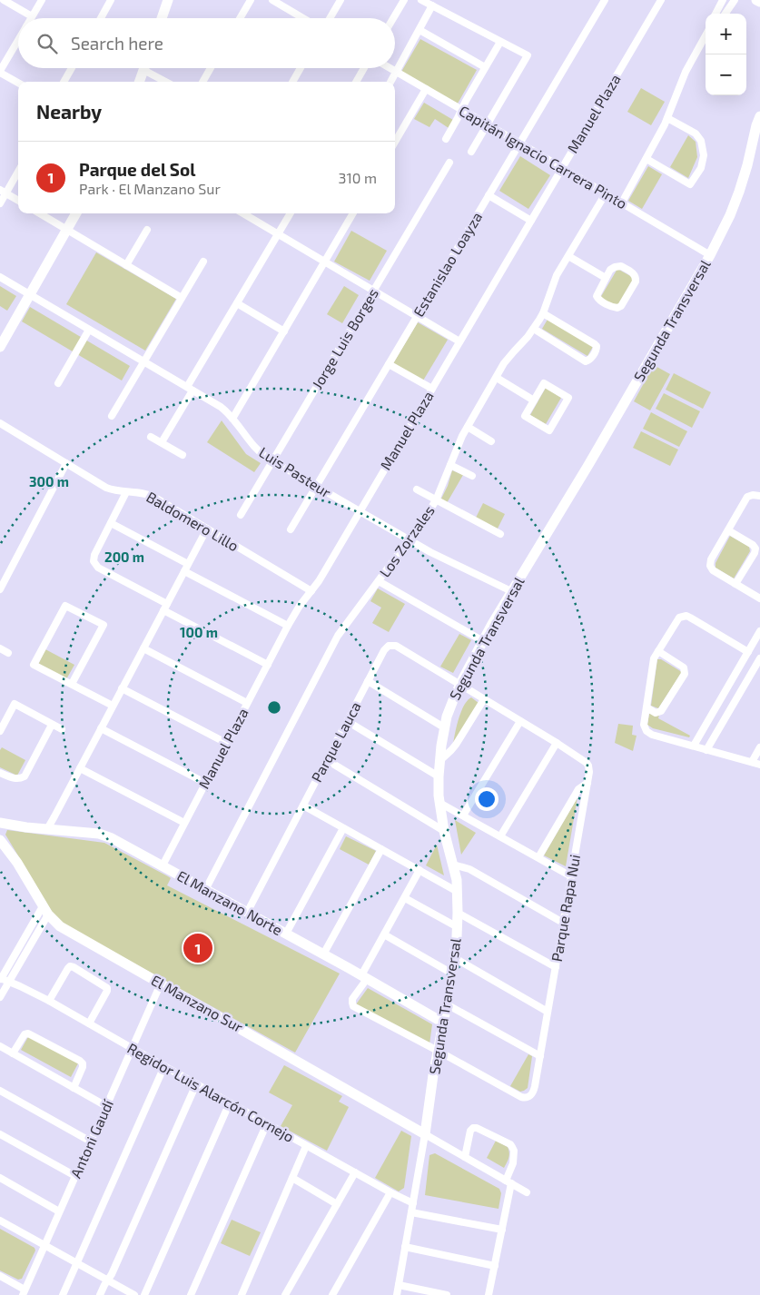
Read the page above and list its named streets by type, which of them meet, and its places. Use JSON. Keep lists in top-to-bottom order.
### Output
{
  "streets": {
    "street": [
      "Manuel Plaza",
      "Capitán Ignacio Carrera Pinto",
      "Estanislao Loayza",
      "Segunda Transversal",
      "Jorge Luis Borges",
      "Luis Pasteur",
      "Baldomero Lillo",
      "Los Zorzales",
      "Parque Lauca",
      "El Manzano Norte",
      "Parque Rapa Nui",
      "El Manzano Sur",
      "Regidor Luis Alarcón Cornejo",
      "Antoni Gaudí"
    ]
  },
  "crossings": [
    ["Manuel Plaza", "Capitán Ignacio Carrera Pinto"],
    ["Manuel Plaza", "Luis Pasteur"],
    ["Manuel Plaza", "Baldomero Lillo"],
    ["Manuel Plaza", "El Manzano Norte"],
    ["Capitán Ignacio Carrera Pinto", "Estanislao Loayza"],
    ["Capitán Ignacio Carrera Pinto", "Segunda Transversal"],
    ["Capitán Ignacio Carrera Pinto", "Los Zorzales"],
    ["Estanislao Loayza", "Luis Pasteur"],
    ["Segunda Transversal", "Luis Pasteur"],
    ["Segunda Transversal", "Parque Lauca"],
    ["Segunda Transversal", "El Manzano Norte"],
    ["Segunda Transversal", "Parque Rapa Nui"],
    ["Segunda Transversal", "El Manzano Sur"],
    ["Segunda Transversal", "Regidor Luis Alarcón Cornejo"],
    ["Jorge Luis Borges", "Luis Pasteur"],
    ["Luis Pasteur", "Los Zorzales"],
    ["Los Zorzales", "El Manzano Norte"],
    ["Parque Lauca", "El Manzano Norte"],
    ["Parque Lauca", "Parque Rapa Nui"],
    ["El Manzano Sur", "Antoni Gaudí"],
    ["Regidor Luis Alarcón Cornejo", "Antoni Gaudí"]
  ],
  "page": {
    "map_buttons": ["+", "−"],
    "search": "Search here",
    "heading": "Nearby",
    "list": [
      {
        "mark": "1",
        "name": "Parque del Sol",
        "note": "Park · El Manzano Sur",
        "value": "310 m"
      }
    ],
    "pins": "1"
  },
  "rings": ["300 m", "200 m", "100 m"]
}
